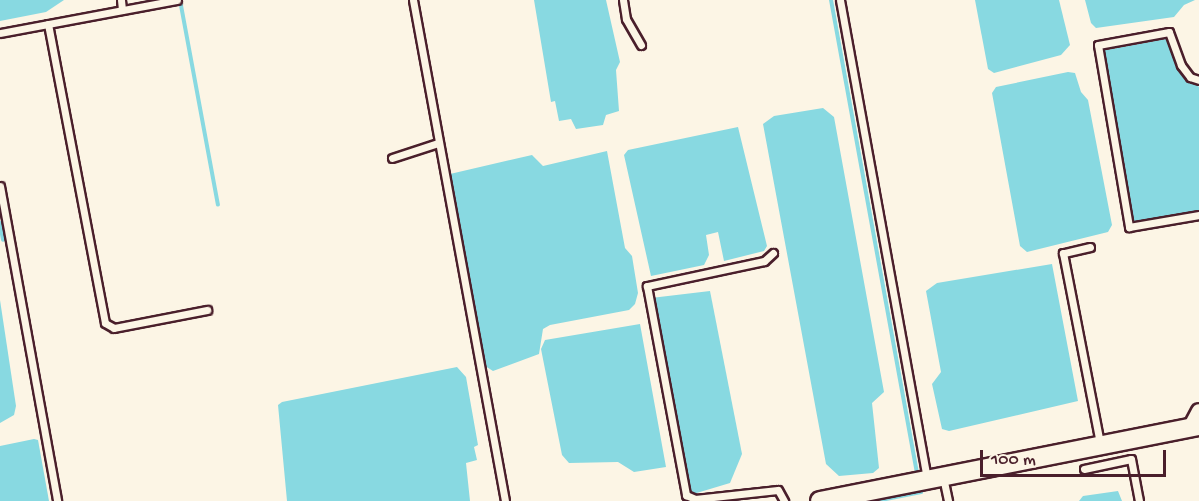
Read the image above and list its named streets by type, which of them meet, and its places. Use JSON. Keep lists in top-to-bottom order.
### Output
{
  "scale_bar": "100 m"
}
